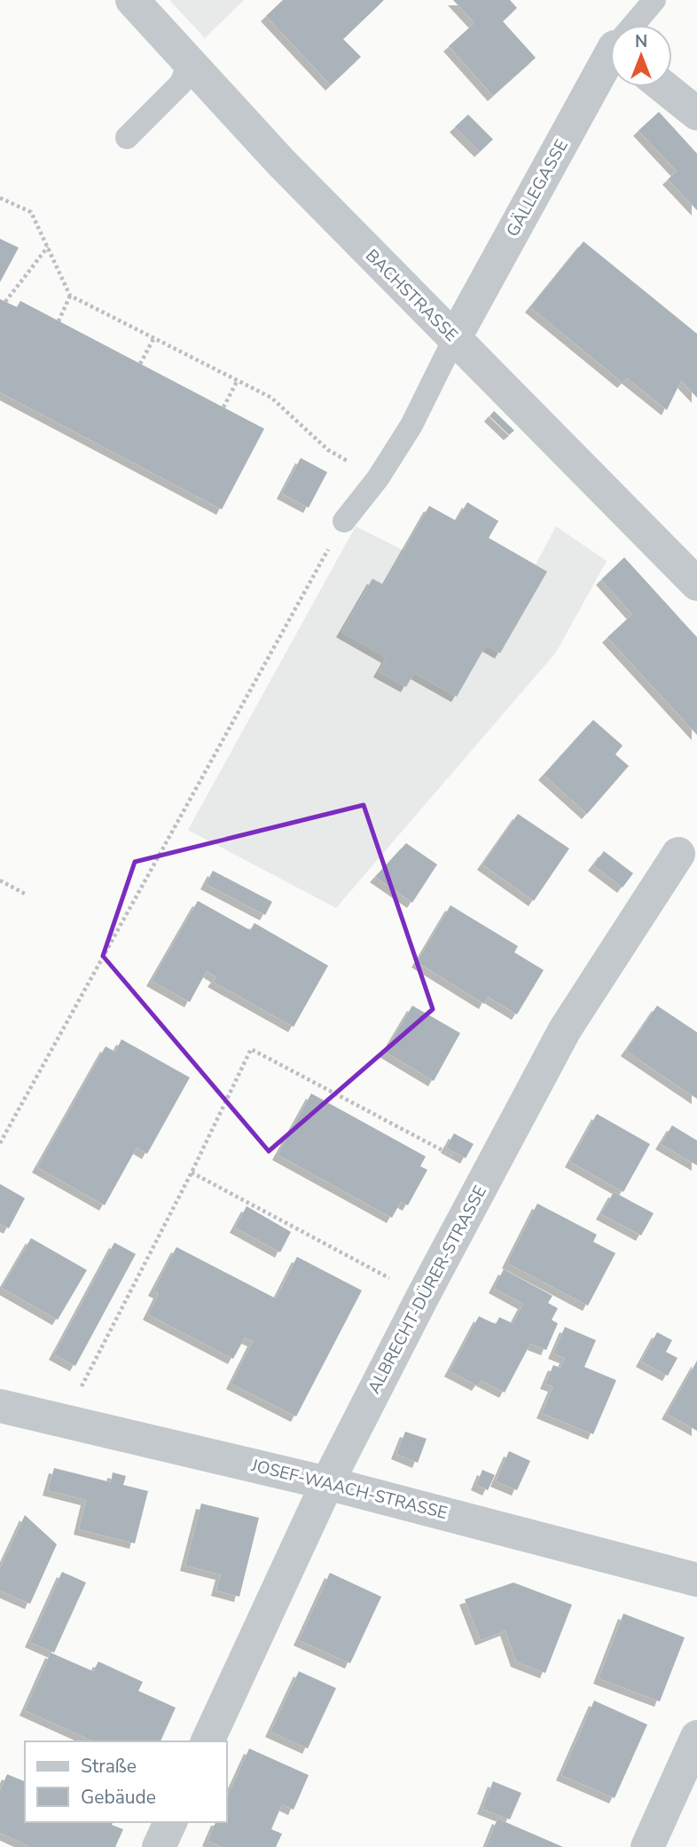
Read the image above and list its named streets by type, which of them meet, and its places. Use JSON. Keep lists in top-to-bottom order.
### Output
{
  "streets": {
    "street": [
      "GÄLLEGASSE",
      "BACHSTRASSE",
      "ALBRECHT-DÜRER-STRASSE",
      "JOSEF-WAACH-STRASSE"
    ]
  },
  "crossings": [
    ["GÄLLEGASSE", "BACHSTRASSE"],
    ["ALBRECHT-DÜRER-STRASSE", "JOSEF-WAACH-STRASSE"]
  ],
  "legend": ["Straße", "Gebäude"],
  "north": "top"
}
